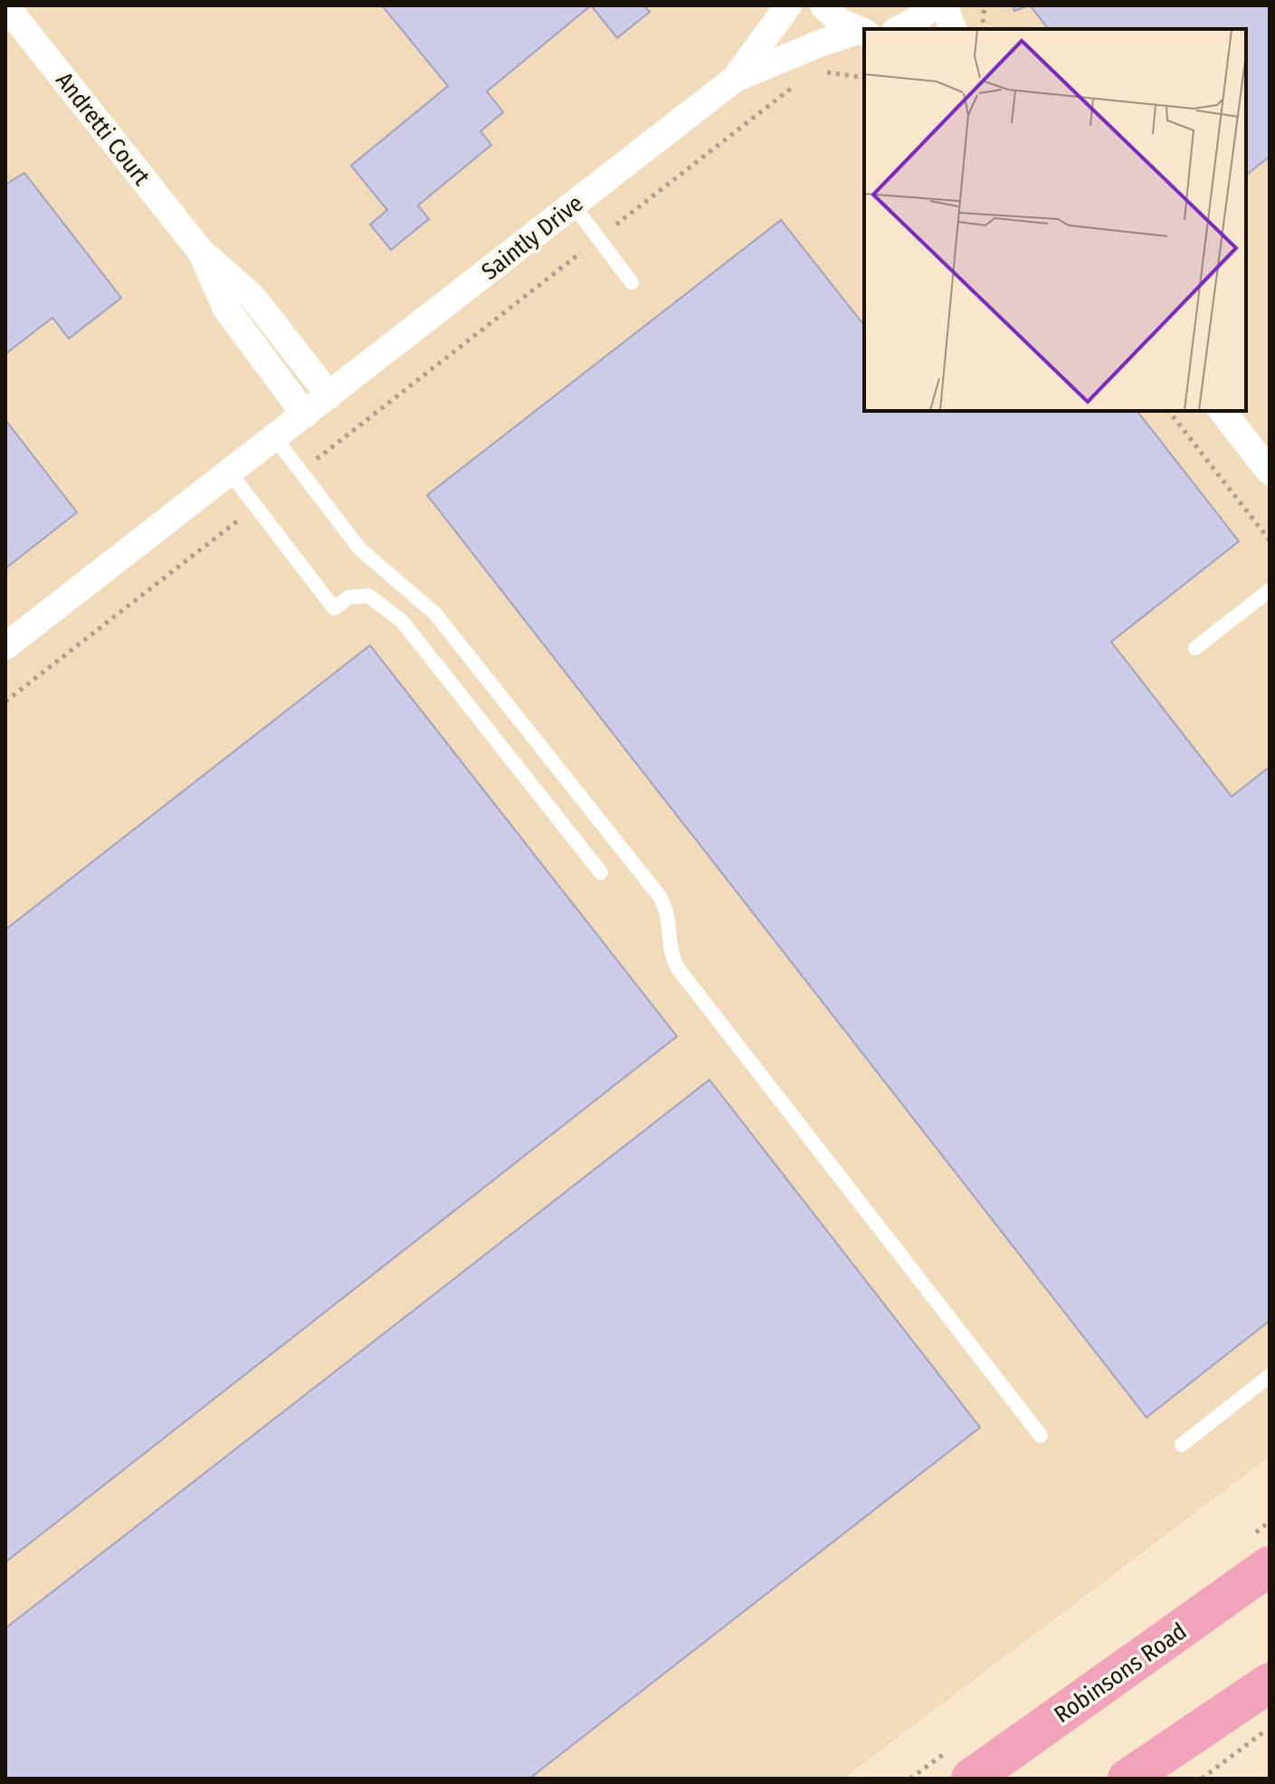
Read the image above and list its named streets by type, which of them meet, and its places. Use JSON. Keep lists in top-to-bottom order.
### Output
{
  "streets": {
    "highway": ["Robinsons Road"],
    "street": ["Andretti Court", "Saintly Drive"]
  }
}
